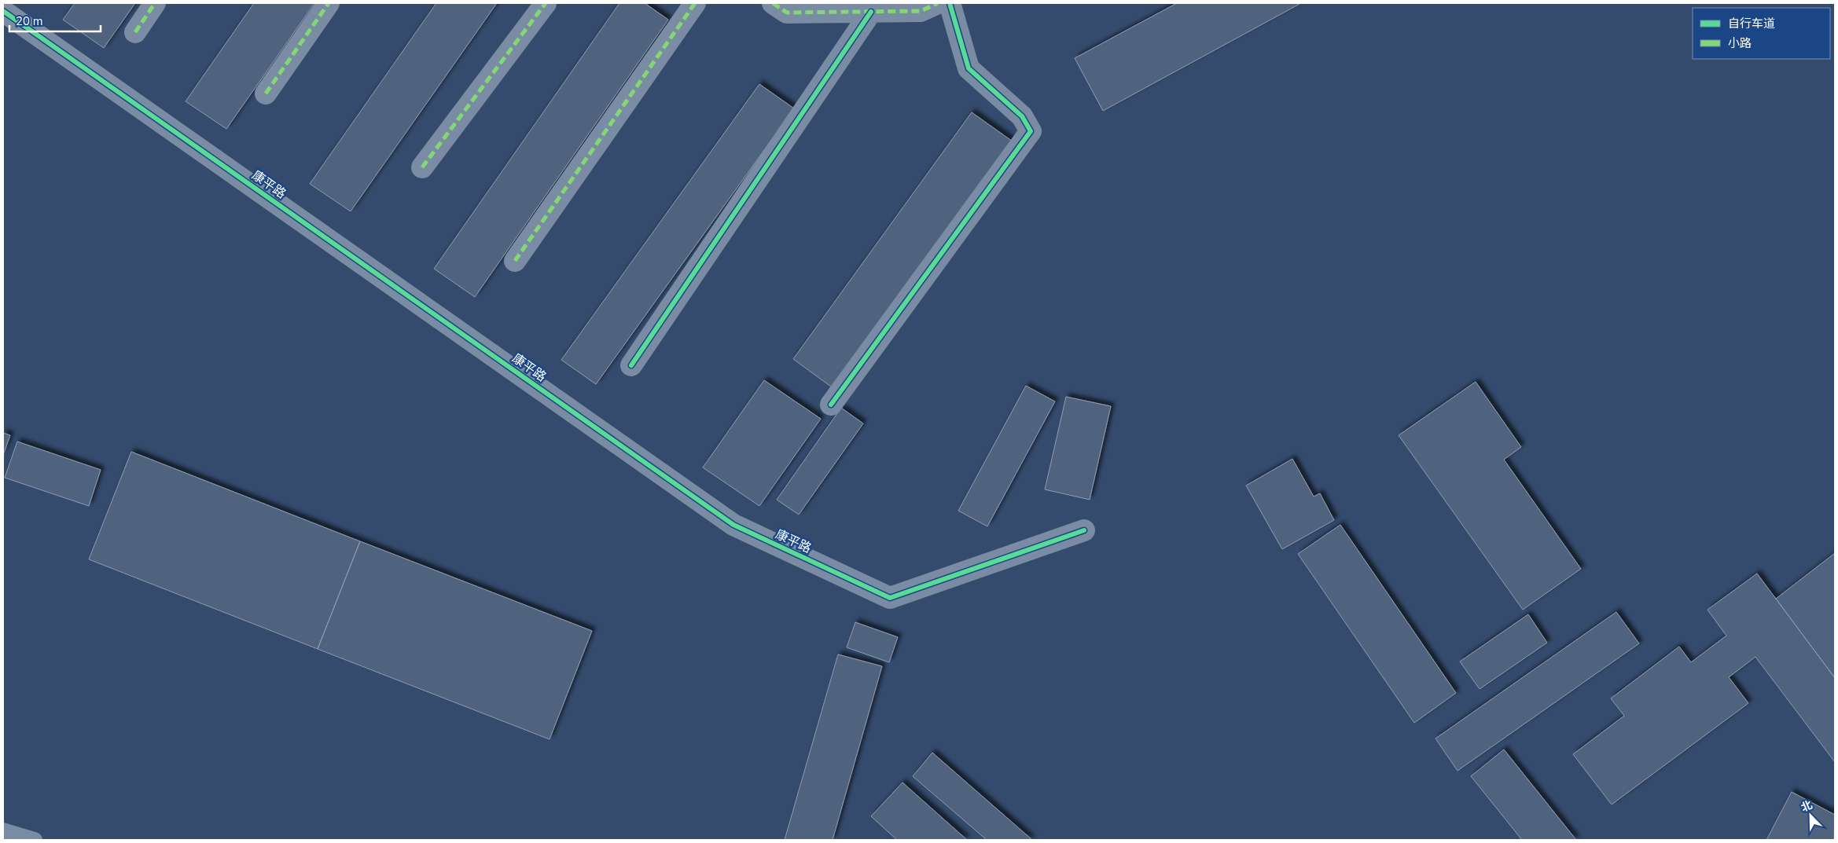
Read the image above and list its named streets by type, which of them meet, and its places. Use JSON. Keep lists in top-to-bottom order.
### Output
{
  "streets": {
    "street": ["康平路"]
  },
  "legend": ["自行车道", "小路"],
  "scale_bar": "20 m",
  "north": "top left"
}
